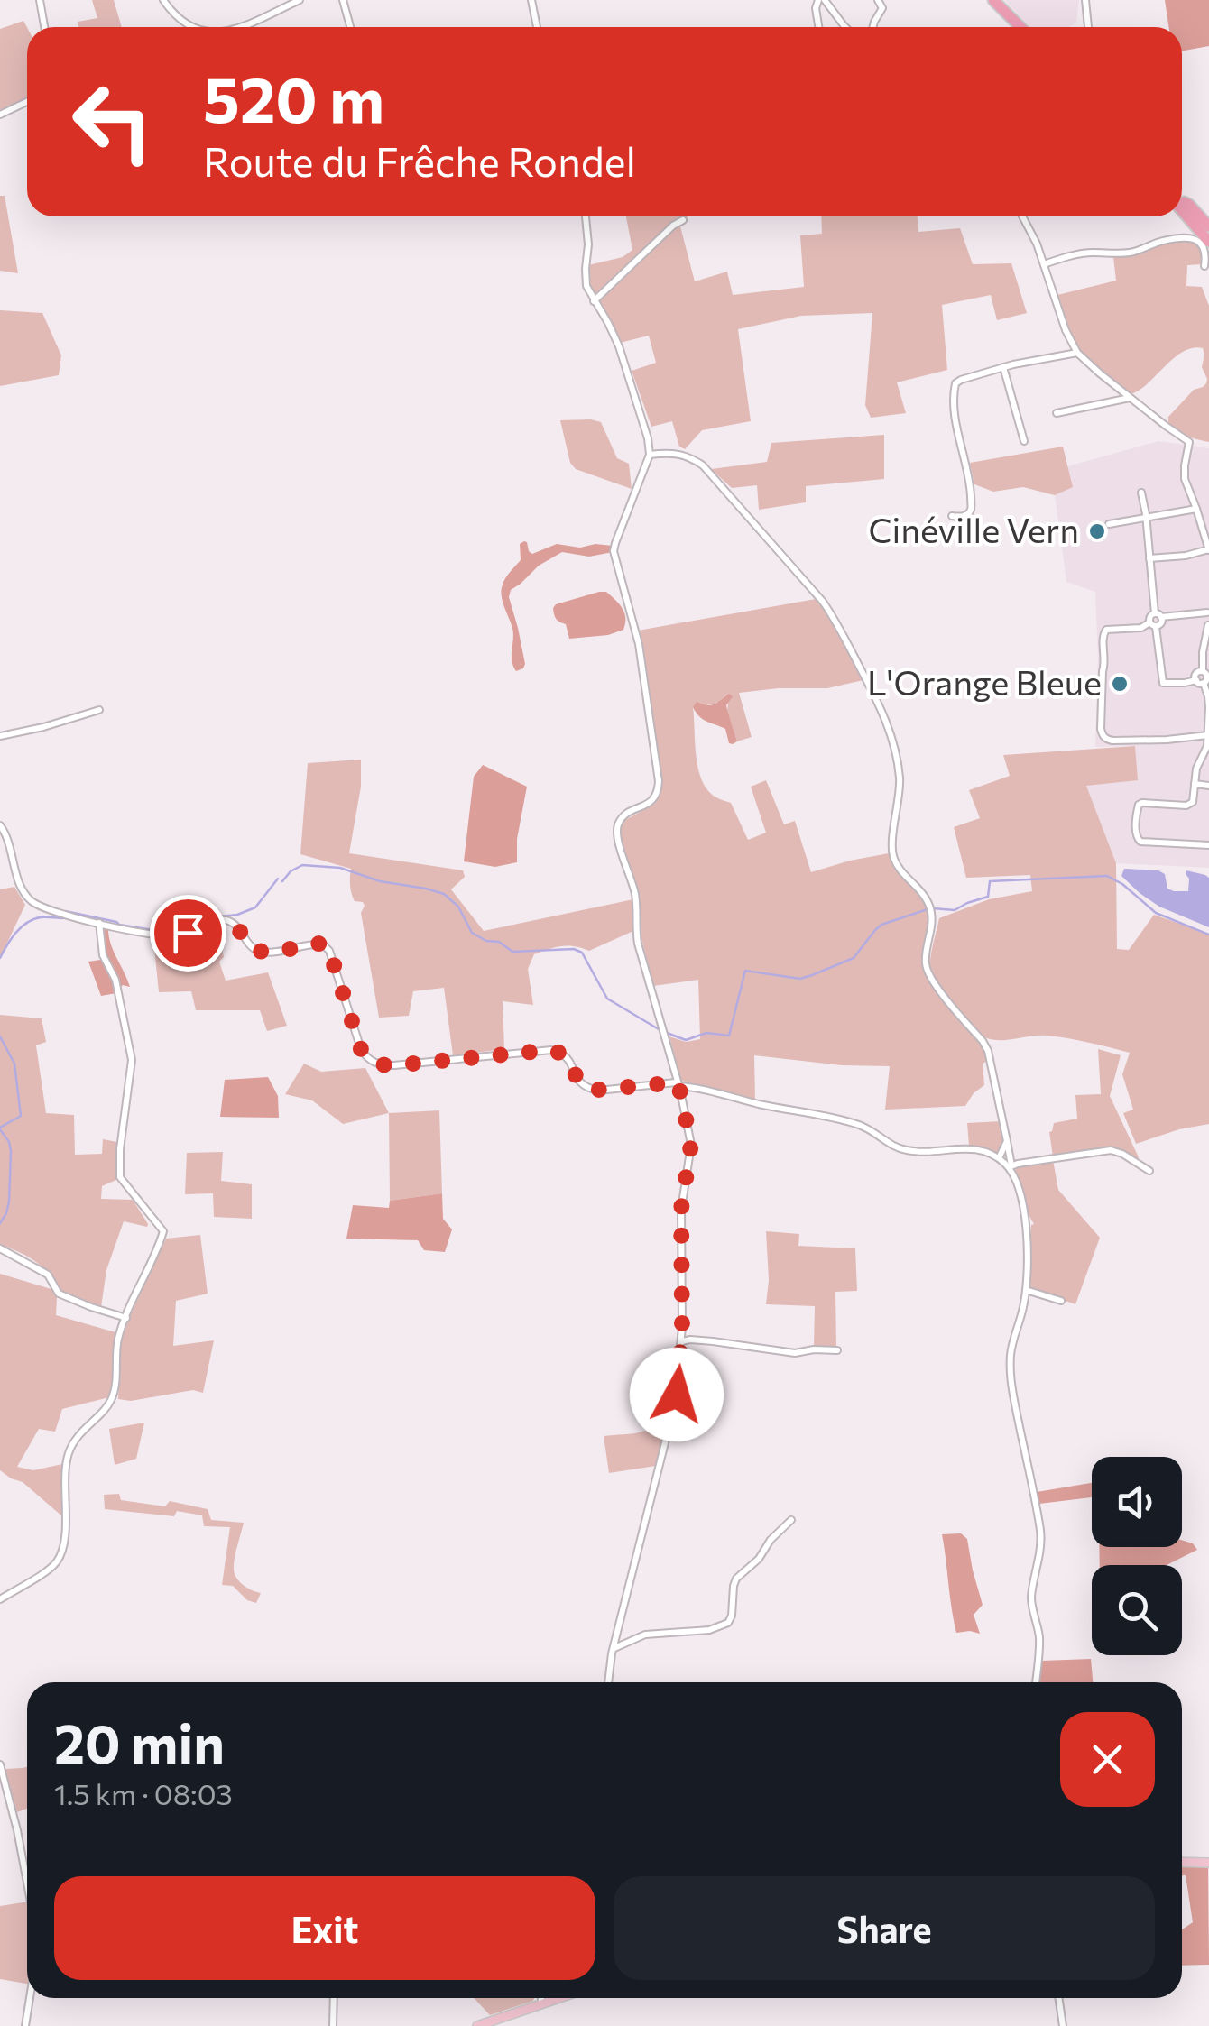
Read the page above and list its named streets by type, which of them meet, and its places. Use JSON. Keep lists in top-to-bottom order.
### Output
{
  "places": ["Cinéville Vern", "L'Orange Bleue"],
  "page": {
    "turn": ["520 m", "Route du Frêche Rondel"],
    "heading": ["20 min", "1.5 km · 08:03"],
    "buttons": ["Exit", "Share"]
  }
}
